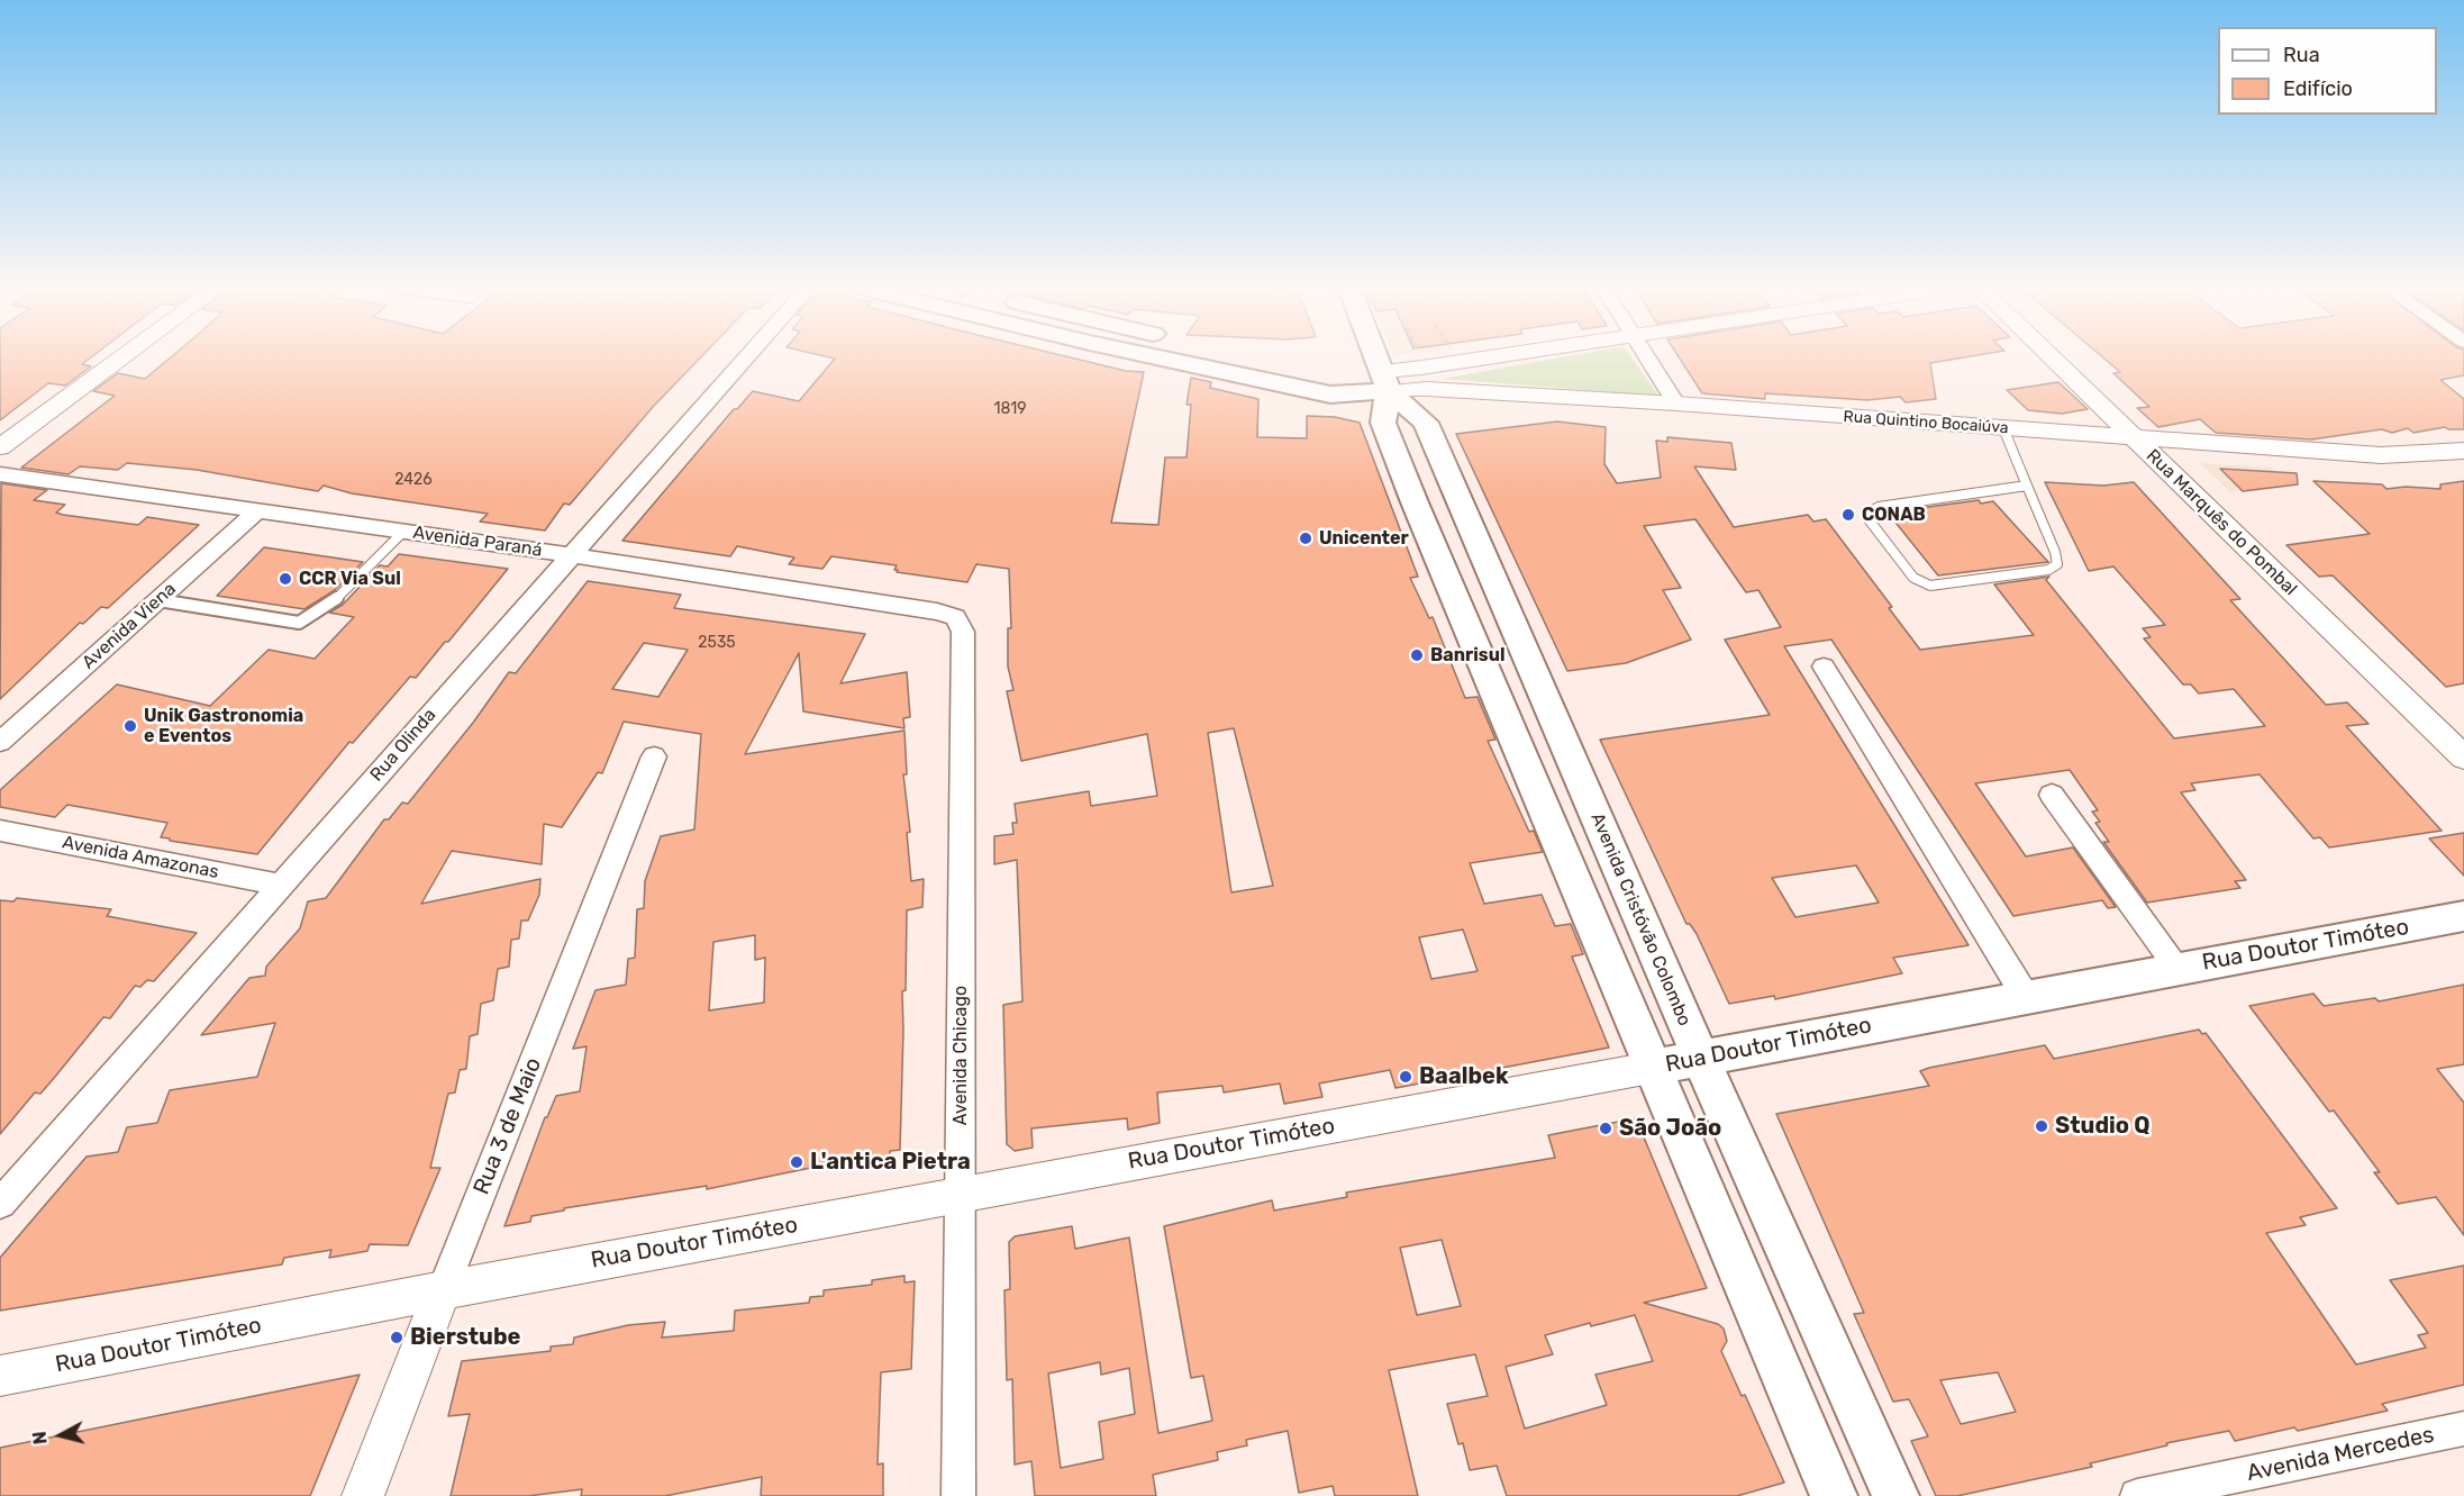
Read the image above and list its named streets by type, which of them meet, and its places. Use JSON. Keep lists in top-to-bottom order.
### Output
{
  "streets": {
    "main road": ["Avenida Cristóvão Colombo", "Rua Doutor Timóteo"],
    "street": [
      "Rua Quintino Bocaiúva",
      "Rua Marquês do Pombal",
      "Avenida Paraná",
      "Avenida Viena",
      "Rua Olinda",
      "Avenida Amazonas",
      "Avenida Chicago",
      "Rua 3 de Maio",
      "Avenida Mercedes"
    ]
  },
  "crossings": [
    ["Rua Quintino Bocaiúva", "Rua Marquês do Pombal"],
    ["Rua Quintino Bocaiúva", "Avenida Cristóvão Colombo"],
    ["Avenida Paraná", "Avenida Viena"],
    ["Avenida Paraná", "Rua Olinda"],
    ["Avenida Paraná", "Avenida Chicago"],
    ["Rua Olinda", "Avenida Amazonas"],
    ["Avenida Cristóvão Colombo", "Rua Doutor Timóteo"],
    ["Rua Doutor Timóteo", "Avenida Chicago"],
    ["Rua Doutor Timóteo", "Rua 3 de Maio"]
  ],
  "places": [
    "CONAB",
    "Unicenter",
    "CCR Via Sul",
    "Banrisul",
    "Unik Gastronomia e Eventos",
    "Baalbek",
    "Studio Q",
    "São João",
    "L'antica Pietra",
    "Bierstube"
  ],
  "house_numbers": ["1819", "2426", "2535"],
  "legend": ["Rua", "Edifício"],
  "north": "left"
}
